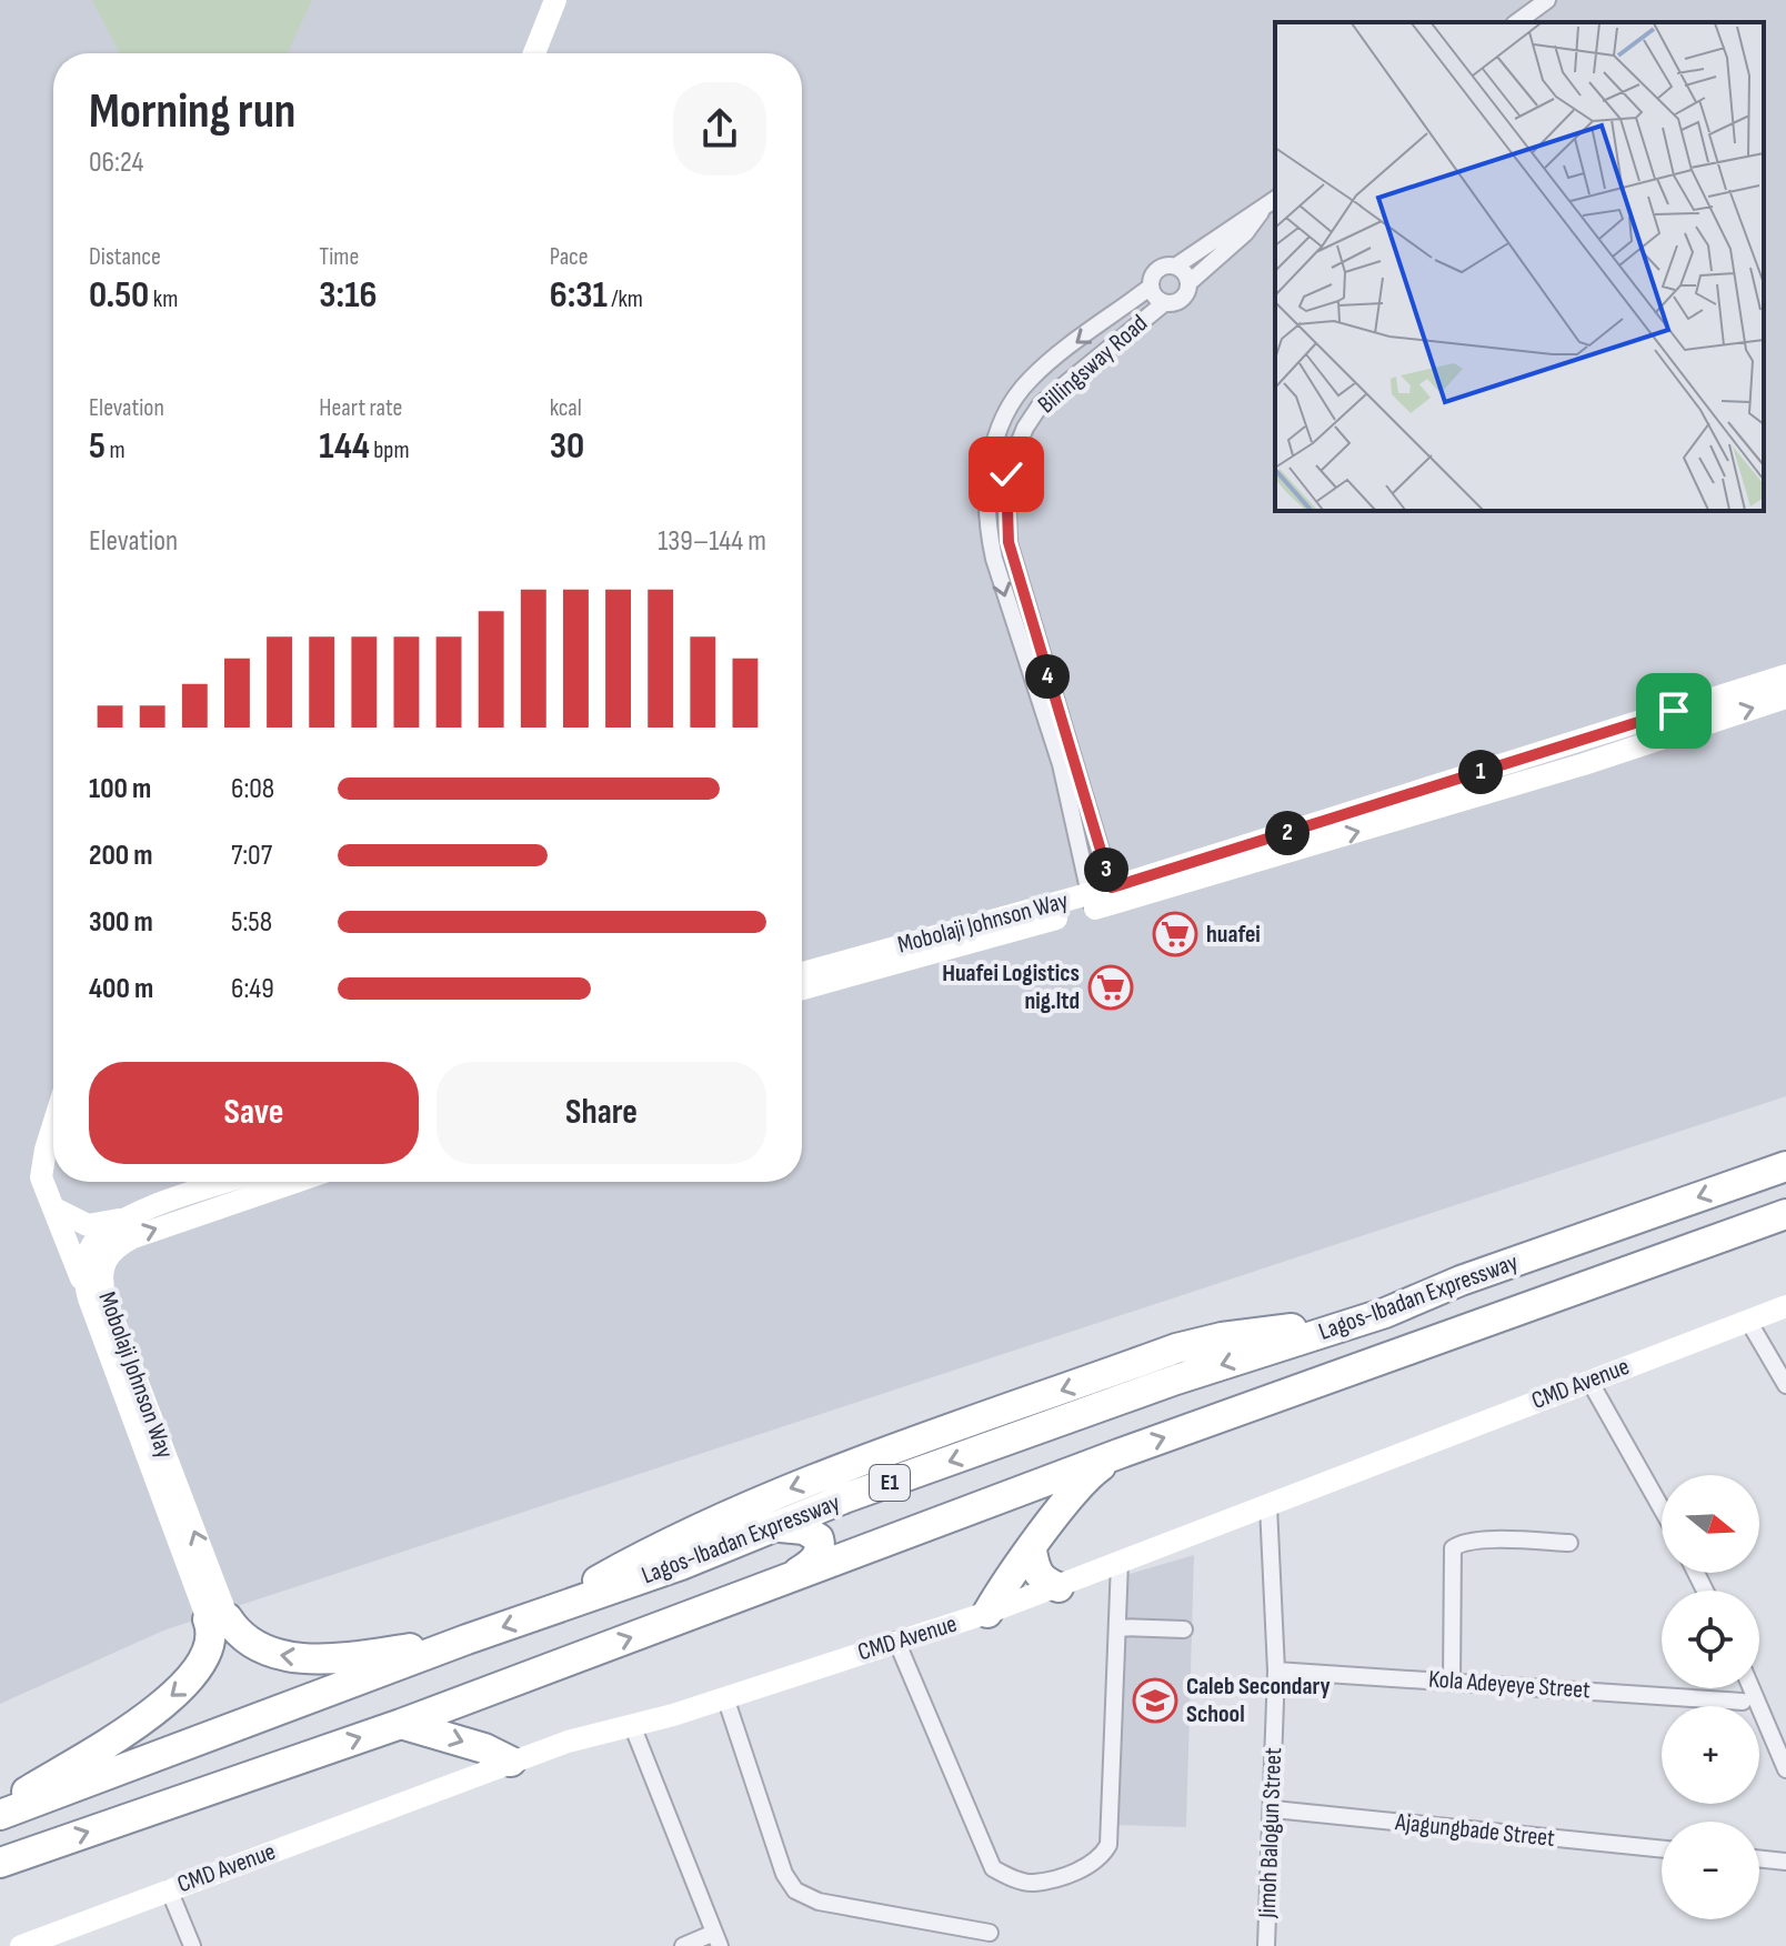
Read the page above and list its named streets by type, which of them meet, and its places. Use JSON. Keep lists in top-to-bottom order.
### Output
{
  "streets": {
    "highway": ["Lagos-Ibadan Expressway", "E1"],
    "street": [
      "Billingsway Road",
      "Mobolaji Johnson Way",
      "CMD Avenue",
      "Kola Adeyeye Street",
      "Ajagungbade Street",
      "Jimoh Balogun Street"
    ]
  },
  "crossings": [
    ["Billingsway Road", "Mobolaji Johnson Way"],
    ["CMD Avenue", "Jimoh Balogun Street"],
    ["Kola Adeyeye Street", "Jimoh Balogun Street"],
    ["Ajagungbade Street", "Jimoh Balogun Street"]
  ],
  "one_way": ["Billingsway Road"],
  "places": {
    "supermarket": ["huafei", "Huafei Logistics nig.ltd"],
    "school or university": ["Caleb Secondary School"]
  },
  "north": "right",
  "page": {
    "heading": ["Morning run", "06:24"],
    "stats": [
      ["Distance", "0.50 km"],
      ["Time", "3:16"],
      ["Pace", "6:31 /km"],
      ["Elevation", "5 m"],
      ["Heart rate", "144 bpm"],
      ["kcal", "30"]
    ],
    "chart": ["Elevation", "139–144 m"],
    "pins": [
      "4",
      "1",
      "2",
      "3"
    ],
    "list": [
      {
        "name": "100 m",
        "note": "6:08"
      },
      {
        "name": "200 m",
        "note": "7:07"
      },
      {
        "name": "300 m",
        "note": "5:58"
      },
      {
        "name": "400 m",
        "note": "6:49"
      }
    ],
    "buttons": ["Save", "Share"],
    "map_buttons": ["+", "−"]
  }
}
